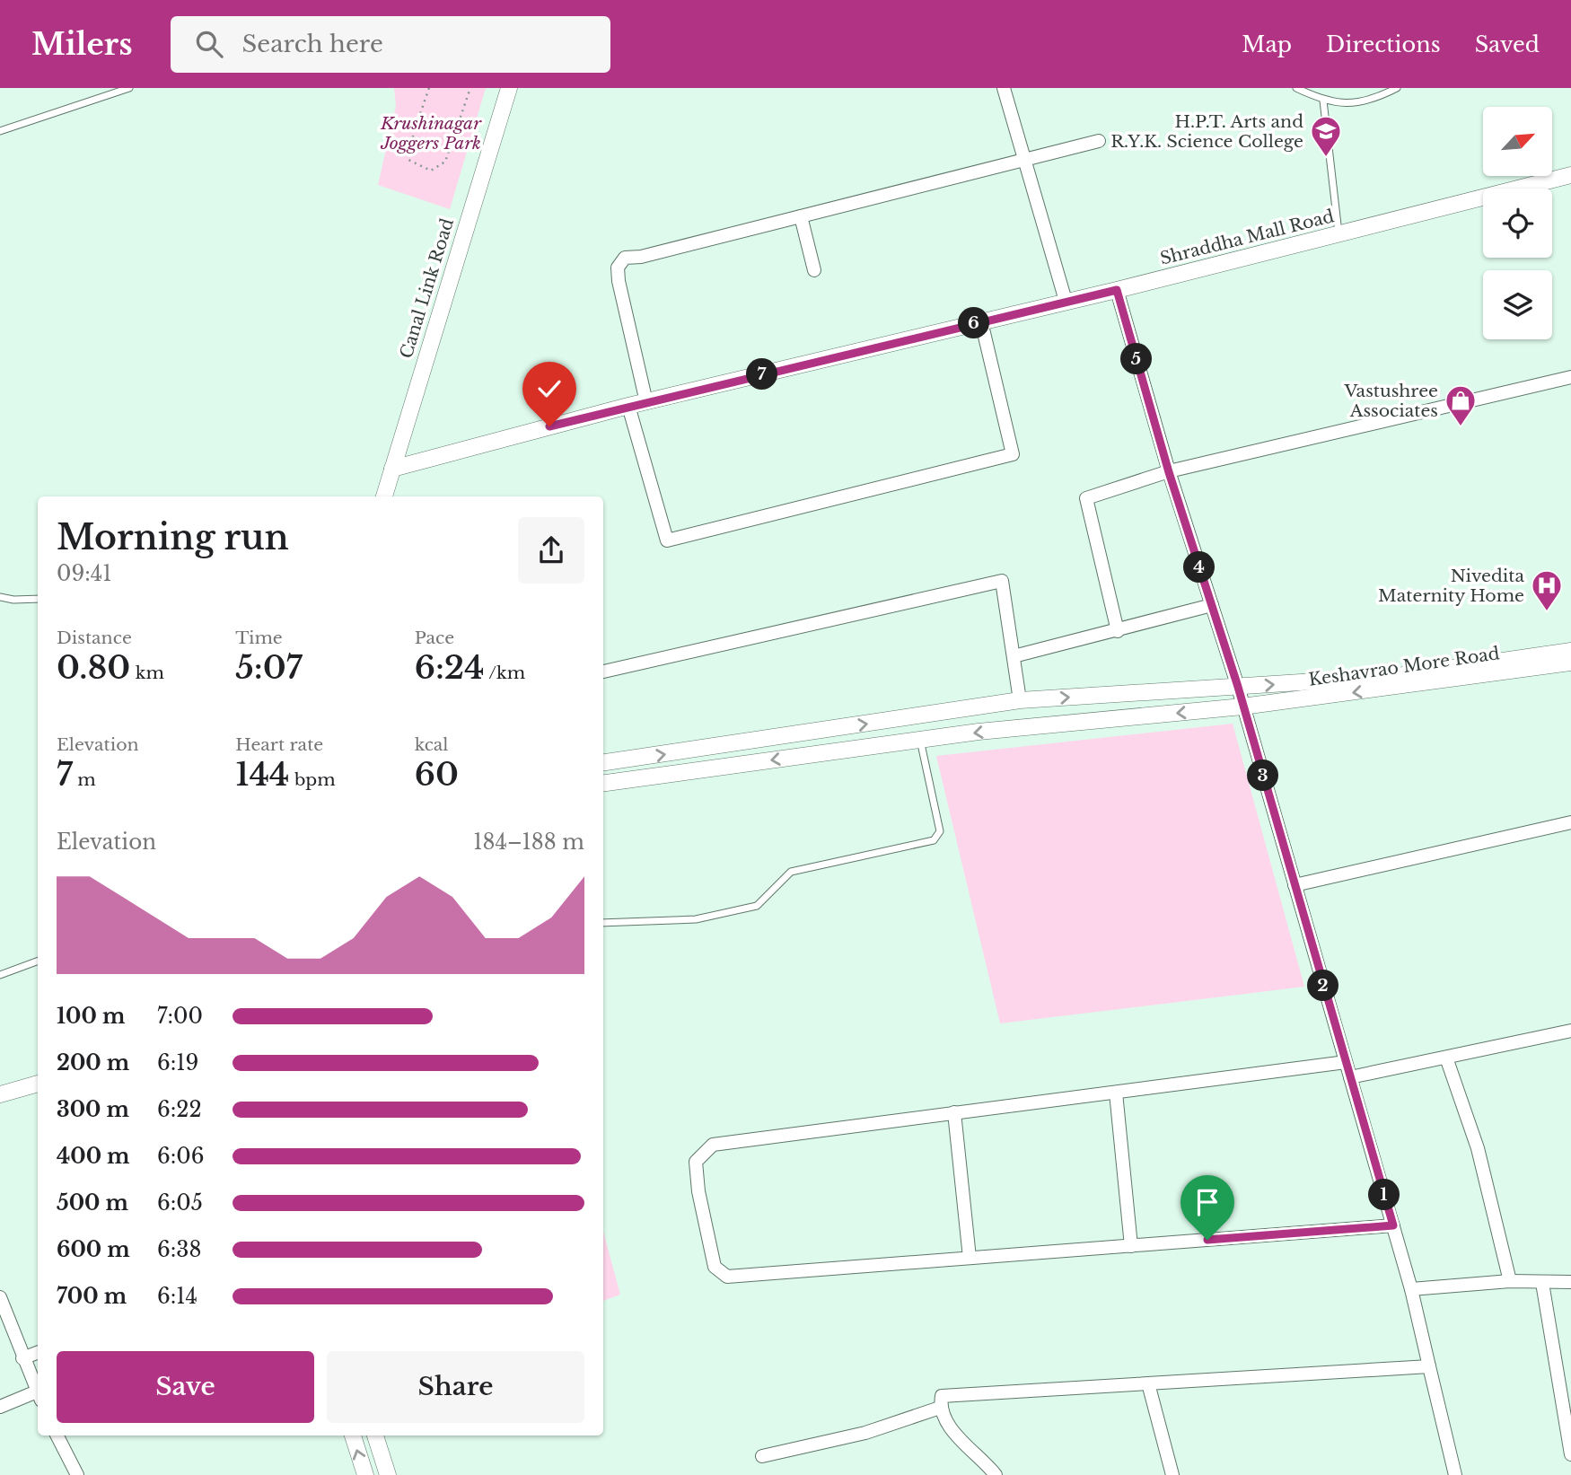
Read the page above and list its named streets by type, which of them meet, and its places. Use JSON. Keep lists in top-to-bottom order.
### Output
{
  "streets": {
    "street": ["Shraddha Mall Road", "Canal Link Road", "Keshavrao More Road"]
  },
  "parks": ["Krushinagar Joggers Park"],
  "places": {
    "school or university": ["H.P.T. Arts and R.Y.K. Science College"],
    "shop": ["Vastushree Associates"],
    "hospital": ["Nivedita Maternity Home"]
  },
  "north": "top right",
  "page": {
    "header": "Milers",
    "search": "Search here",
    "nav": ["Map", "Directions", "Saved"],
    "pins": [
      "6",
      "5",
      "7",
      "4",
      "3",
      "2",
      "1"
    ],
    "heading": ["Morning run", "09:41"],
    "stats": [
      ["Distance", "0.80 km"],
      ["Time", "5:07"],
      ["Pace", "6:24 /km"],
      ["Elevation", "7 m"],
      ["Heart rate", "144 bpm"],
      ["kcal", "60"]
    ],
    "chart": ["Elevation", "184–188 m"],
    "list": [
      {
        "name": "100 m",
        "note": "7:00"
      },
      {
        "name": "200 m",
        "note": "6:19"
      },
      {
        "name": "300 m",
        "note": "6:22"
      },
      {
        "name": "400 m",
        "note": "6:06"
      },
      {
        "name": "500 m",
        "note": "6:05"
      },
      {
        "name": "600 m",
        "note": "6:38"
      },
      {
        "name": "700 m",
        "note": "6:14"
      }
    ],
    "buttons": ["Save", "Share"]
  }
}
